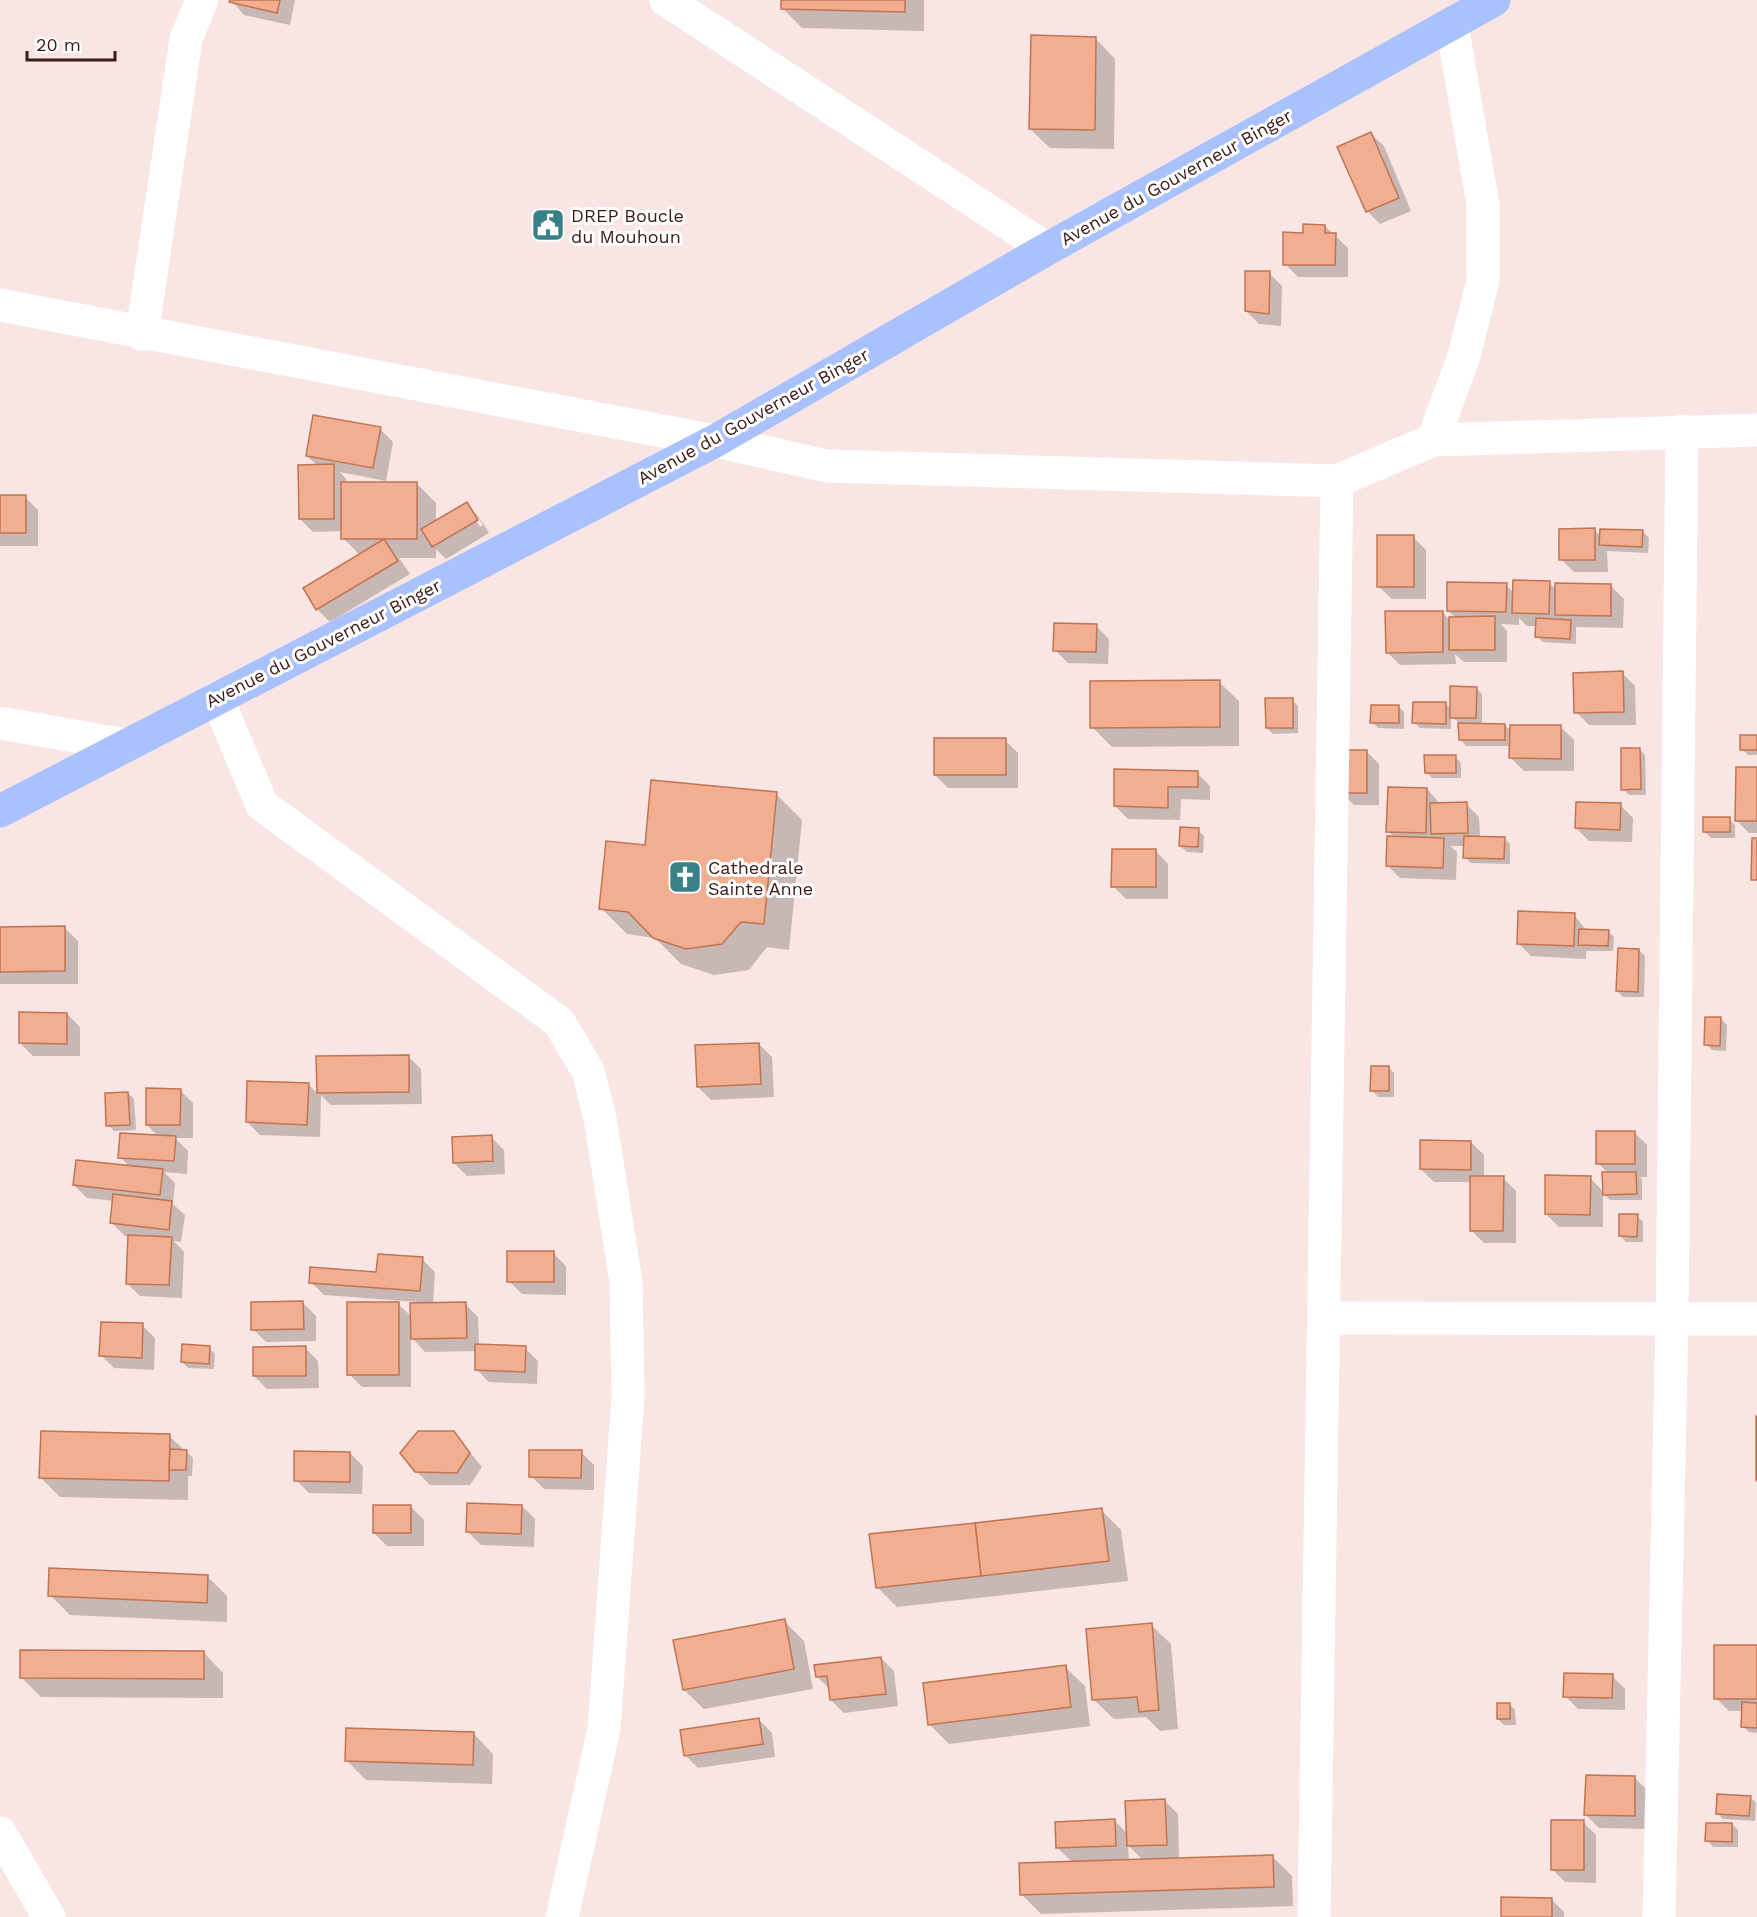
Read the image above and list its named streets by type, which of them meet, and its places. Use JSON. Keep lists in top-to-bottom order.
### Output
{
  "streets": {
    "main road": ["Avenue du Gouverneur Binger"]
  },
  "places": {
    "public building": ["DREP Boucle du Mouhoun"],
    "church": ["Cathedrale Sainte Anne"]
  },
  "scale_bar": "20 m"
}
